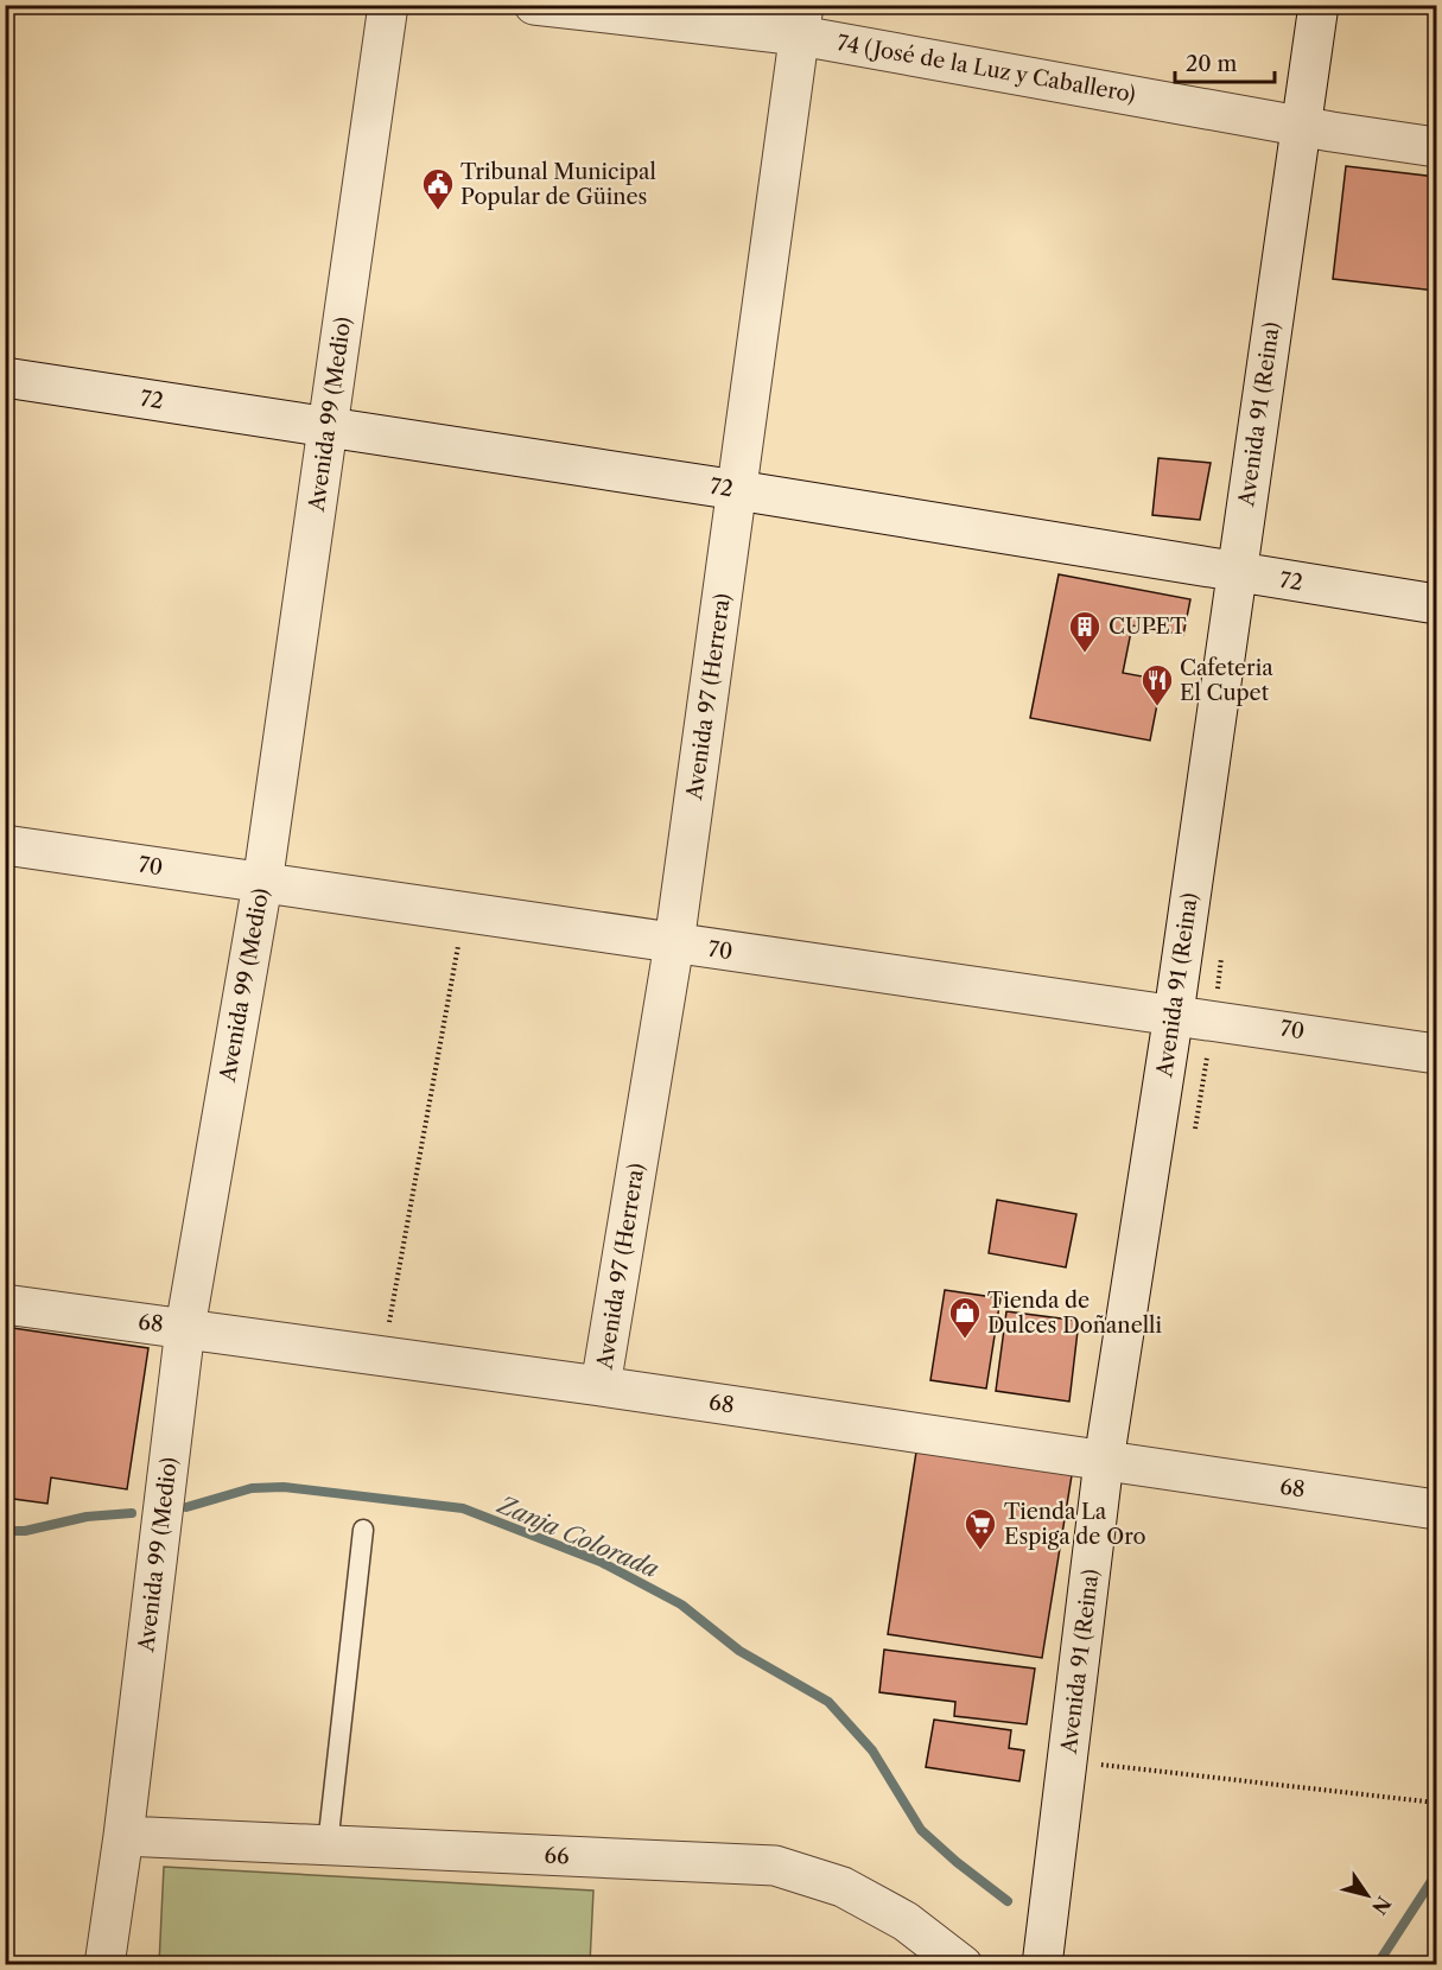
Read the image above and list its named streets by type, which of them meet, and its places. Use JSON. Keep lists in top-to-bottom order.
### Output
{
  "streets": {
    "street": [
      "74 (José de la Luz y Caballero)",
      "72",
      "Avenida 99 (Medio)",
      "Avenida 91 (Reina)",
      "Avenida 97 (Herrera)",
      "70",
      "68",
      "66"
    ]
  },
  "crossings": [
    ["74 (José de la Luz y Caballero)", "Avenida 91 (Reina)"],
    ["74 (José de la Luz y Caballero)", "Avenida 97 (Herrera)"],
    ["72", "Avenida 99 (Medio)"],
    ["72", "Avenida 91 (Reina)"],
    ["72", "Avenida 97 (Herrera)"],
    ["Avenida 99 (Medio)", "70"],
    ["Avenida 99 (Medio)", "68"],
    ["Avenida 99 (Medio)", "66"],
    ["Avenida 91 (Reina)", "70"],
    ["Avenida 91 (Reina)", "68"],
    ["Avenida 97 (Herrera)", "70"],
    ["Avenida 97 (Herrera)", "68"]
  ],
  "water": ["Zanja Colorada"],
  "places": {
    "public building": ["Tribunal Municipal Popular de Güines"],
    "building": ["CUPET"],
    "restaurant": ["Cafeteria El Cupet"],
    "shop": ["Tienda de Dulces Doñanelli"],
    "supermarket": ["Tienda La Espiga de Oro"]
  },
  "scale_bar": "20 m",
  "north": "bottom right"
}
